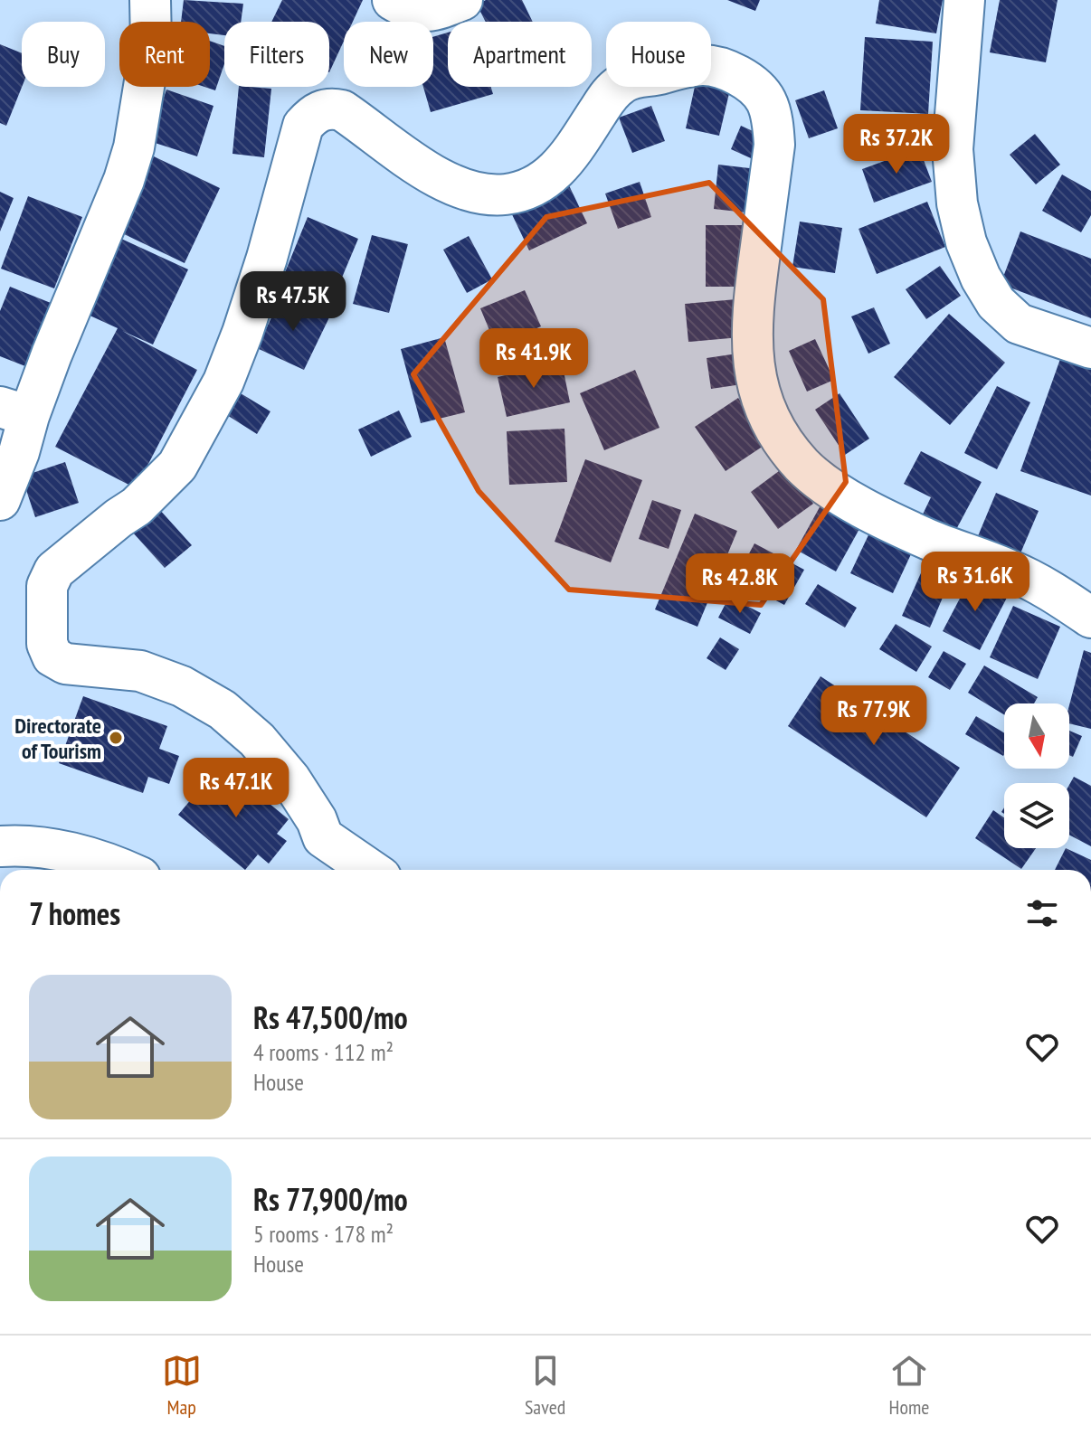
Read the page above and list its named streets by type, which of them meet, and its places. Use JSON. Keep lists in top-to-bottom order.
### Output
{
  "places": ["Directorate of Tourism"],
  "north": "bottom",
  "page": {
    "chip": [
      "Buy",
      "Rent",
      "Filters",
      "New",
      "Apartment",
      "House"
    ],
    "price": [
      "Rs 37.2K",
      "Rs 47.5K",
      "Rs 41.9K",
      "Rs 31.6K",
      "Rs 42.8K",
      "Rs 77.9K",
      "Rs 47.1K"
    ],
    "heading": "7 homes",
    "list": [
      {
        "name": "Rs 47,500/mo",
        "note": "4 rooms · 112 m² · House"
      },
      {
        "name": "Rs 77,900/mo",
        "note": "5 rooms · 178 m² · House"
      }
    ],
    "tabs": ["Map", "Saved", "Home"]
  }
}
